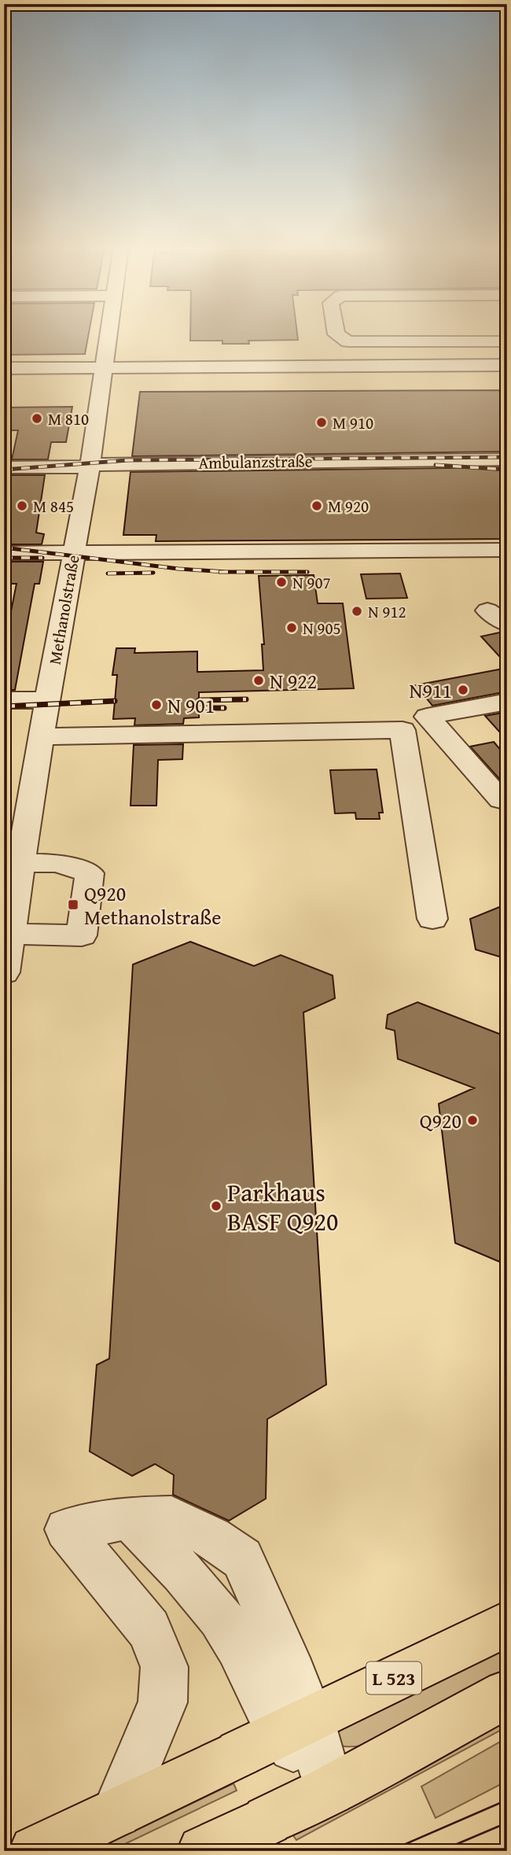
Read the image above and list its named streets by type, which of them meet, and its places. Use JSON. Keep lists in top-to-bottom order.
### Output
{
  "streets": {
    "main road": ["L 523"],
    "street": ["Ambulanzstraße", "Methanolstraße"]
  },
  "crossings": [
    ["Ambulanzstraße", "Methanolstraße"]
  ],
  "places": {
    "other": [
      "M 810",
      "M 910",
      "M 845",
      "M 920",
      "N 907",
      "N 912",
      "N 905",
      "N 922",
      "N911",
      "N 901",
      "Q920",
      "Parkhaus BASF Q920"
    ],
    "transit": ["Q920 Methanolstraße"]
  }
}
